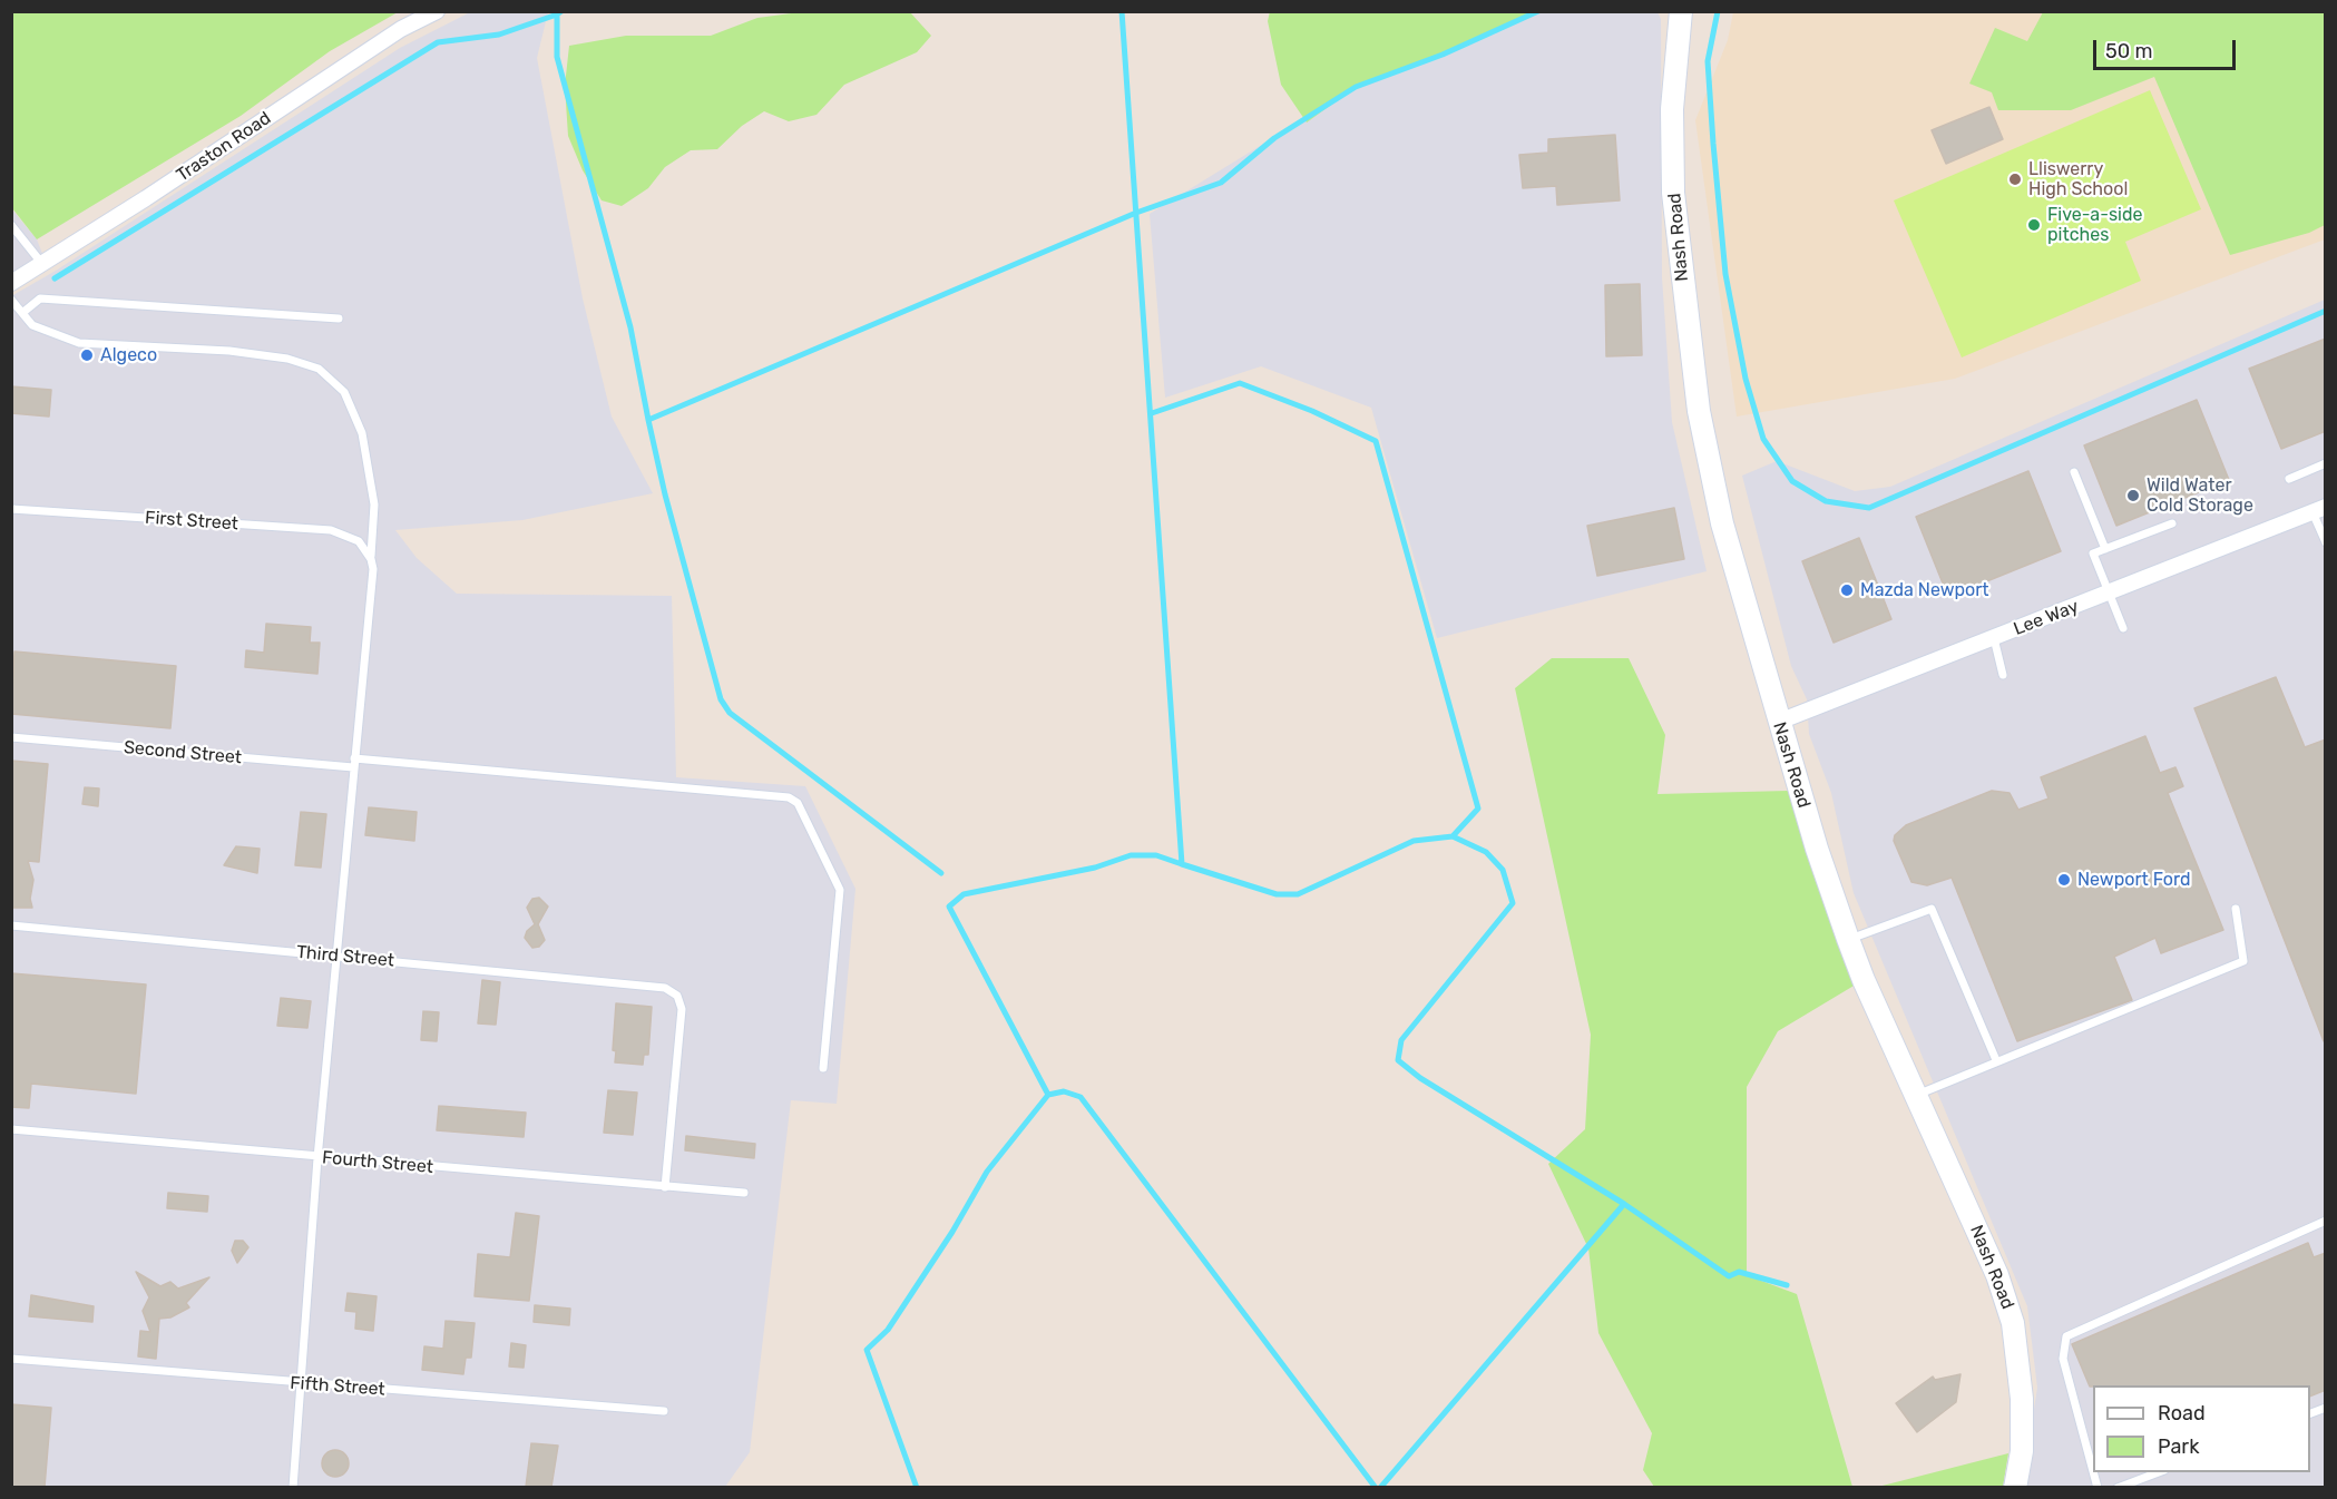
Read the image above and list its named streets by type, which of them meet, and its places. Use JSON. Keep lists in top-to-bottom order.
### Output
{
  "streets": {
    "street": ["Traston Road", "Nash Road", "Lee Way"],
    "lane": [
      "First Street",
      "Second Street",
      "Third Street",
      "Fourth Street",
      "Fifth Street"
    ]
  },
  "crossings": [
    ["Nash Road", "Lee Way"],
    ["Third Street", "Fourth Street"]
  ],
  "places": [
    "Lliswerry High School",
    "Five-a-side pitches",
    "Algeco",
    "Wild Water Cold Storage",
    "Mazda Newport",
    "Newport Ford"
  ],
  "legend": ["Road", "Park"],
  "scale_bar": "50 m"
}
